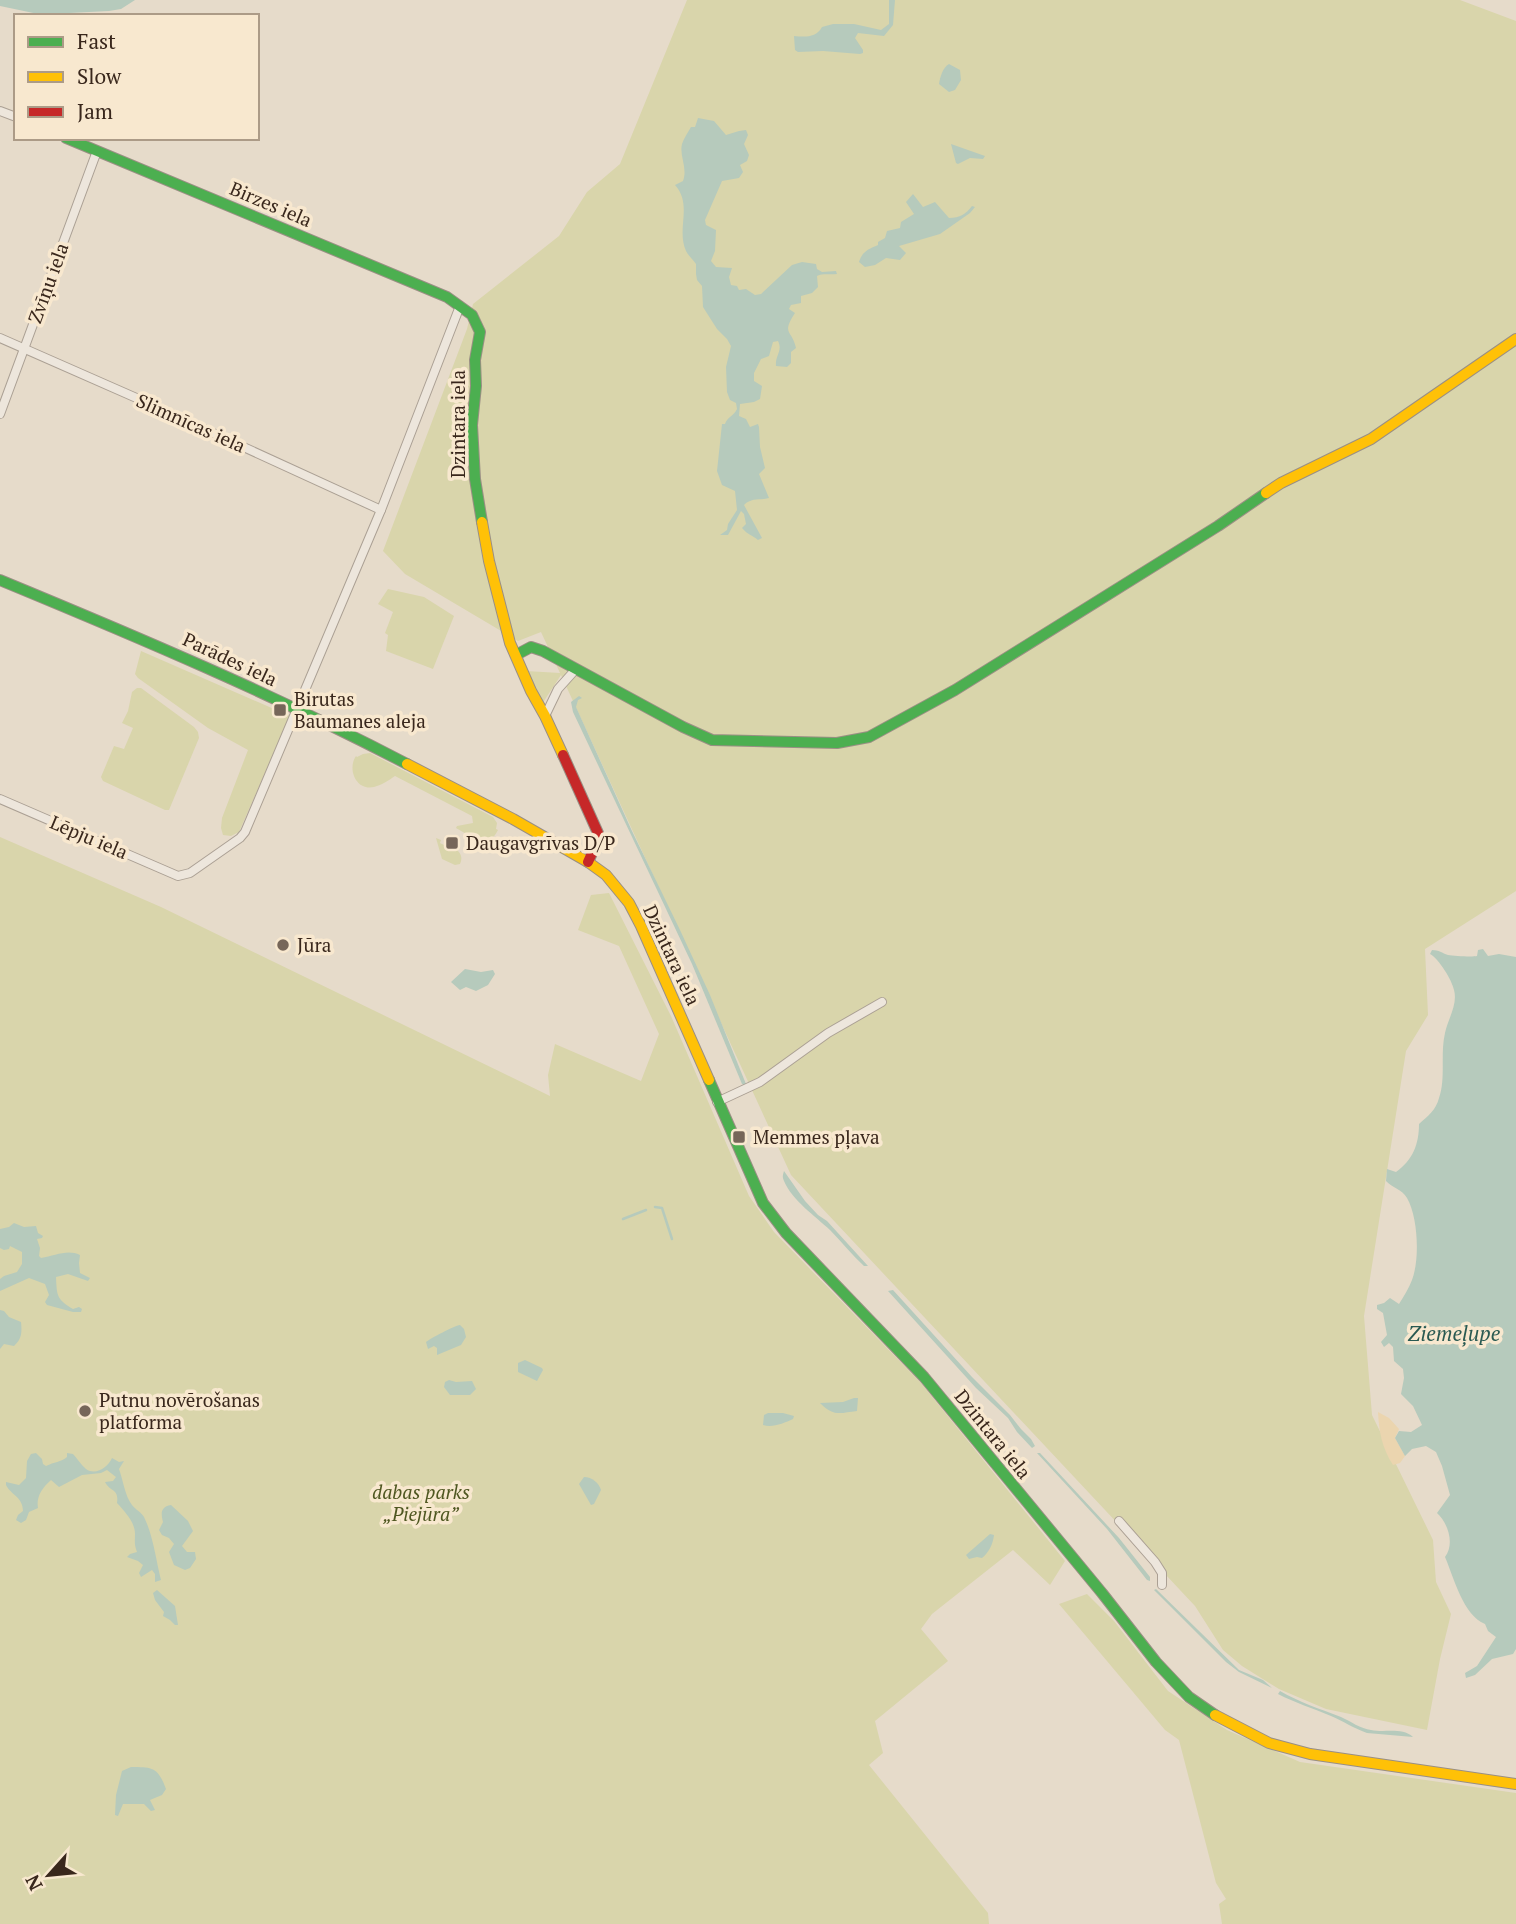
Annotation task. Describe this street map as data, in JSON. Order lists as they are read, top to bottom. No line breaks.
{"streets":{"street":["Birzes iela","Zvīņu iela","Slimnīcas iela","Dzintara iela","Parādes iela","Lēpju iela"]},"crossings":[["Birzes iela","Zvīņu iela"],["Birzes iela","Dzintara iela"],["Zvīņu iela","Slimnīcas iela"],["Dzintara iela","Parādes iela"],["Parādes iela","Lēpju iela"]],"water":["Ziemeļupe"],"parks":["dabas parks „Piejūra”"],"places":{"transit":["Birutas Baumanes aleja","Daugavgrīvas D/P","Memmes pļava"],"other":["Jūra","Putnu novērošanas platforma"]},"legend":["Fast","Slow","Jam"],"north":"bottom left"}
